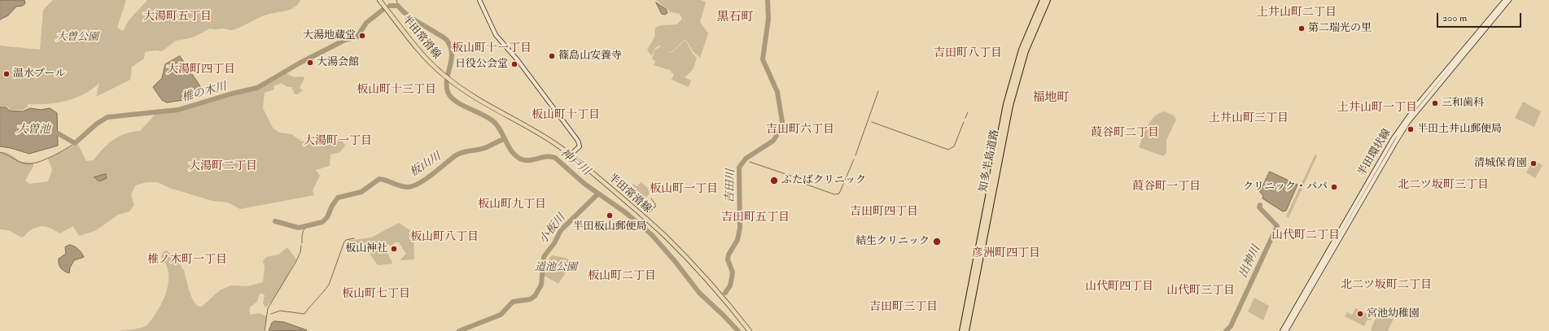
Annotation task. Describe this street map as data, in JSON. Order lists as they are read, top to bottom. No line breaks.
{"streets":{"highway":["知多半島道路"],"main road":["半田常滑線","半田環状線"]},"districts":["土井山町二丁目","大湯町五丁目","黒石町","板山町十一丁目","吉田町八丁目","大湯町四丁目","板山町十三丁目","福地町","土井山町一丁目","板山町十丁目","土井山町三丁目","吉田町六丁目","葭谷町二丁目","大湯町一丁目","大湯町二丁目","北二ツ坂町三丁目","葭谷町一丁目","板山町一丁目","板山町九丁目","吉田町四丁目","吉田町五丁目","山代町二丁目","板山町八丁目","彦洲町四丁目","椎ノ木町一丁目","板山町二丁目","北二ツ坂町二丁目","山代町四丁目","山代町三丁目","板山町七丁目","吉田町三丁目"],"water":["椎の木川","大曽池","神戸川","板山川","吉田川","小板川","出神川"],"parks":["大曽公園","道池公園"],"places":["第二瑞光の里","大湯地蔵堂","篠島山安養寺","大湯会館","日役公会堂","温水プール","三和歯科","半田土井山郵便局","清城保育園","ふたばクリニック","クリニック・パパ","半田板山郵便局","結生クリニック","板山神社","宮池幼稚園"],"scale_bar":"200 m"}
